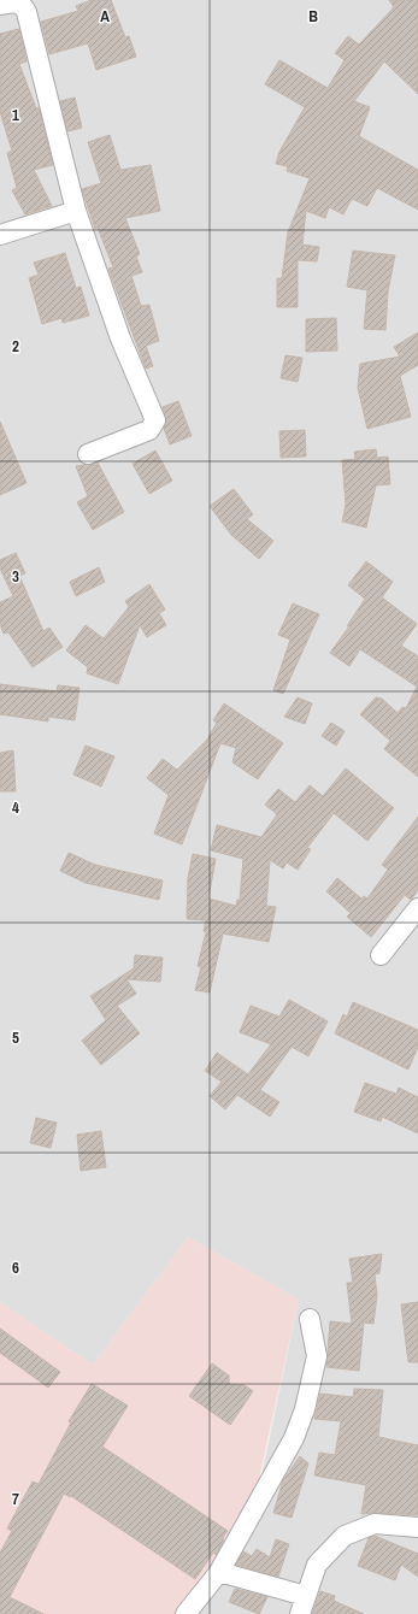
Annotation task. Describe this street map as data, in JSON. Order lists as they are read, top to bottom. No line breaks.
{"grid":{"columns":["A","B"],"rows":["1","2","3","4","5","6","7"]}}
